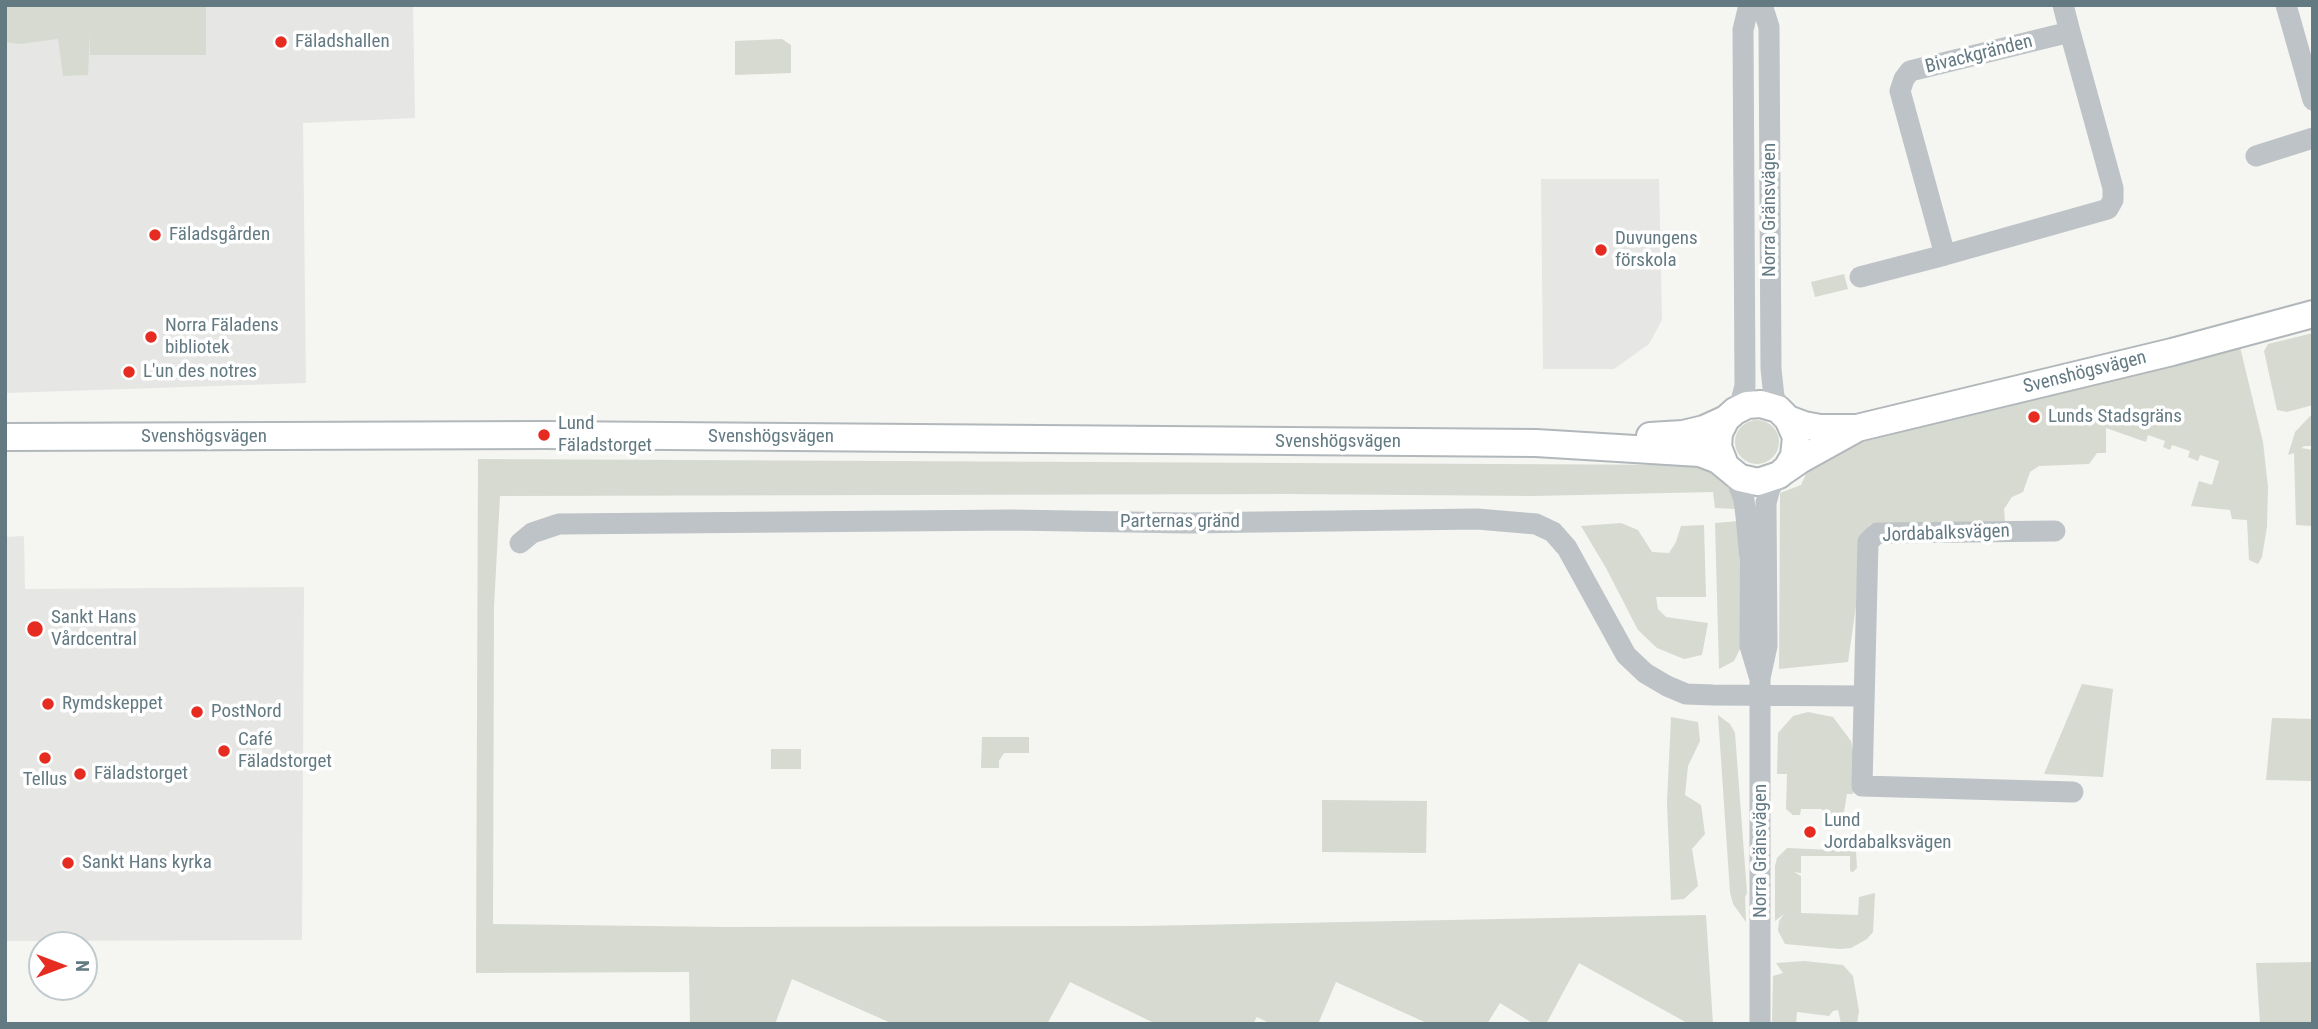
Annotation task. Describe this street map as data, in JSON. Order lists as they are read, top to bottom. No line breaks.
{"streets":{"main road":["Svenshögsvägen"],"street":["Bivackgränden","Norra Gränsvägen","Parternas gränd","Jordabalksvägen"]},"crossings":[["Norra Gränsvägen","Svenshögsvägen"],["Norra Gränsvägen","Parternas gränd"]],"places":["Fäladshallen","Fäladsgården","Duvungens förskola","Norra Fäladens bibliotek","L'un des notres","Lunds Stadsgräns","Lund Fäladstorget","Sankt Hans Vårdcentral","Rymdskeppet","PostNord","Café Fäladstorget","Tellus","Fäladstorget","Lund Jordabalksvägen","Sankt Hans kyrka"],"north":"right"}
